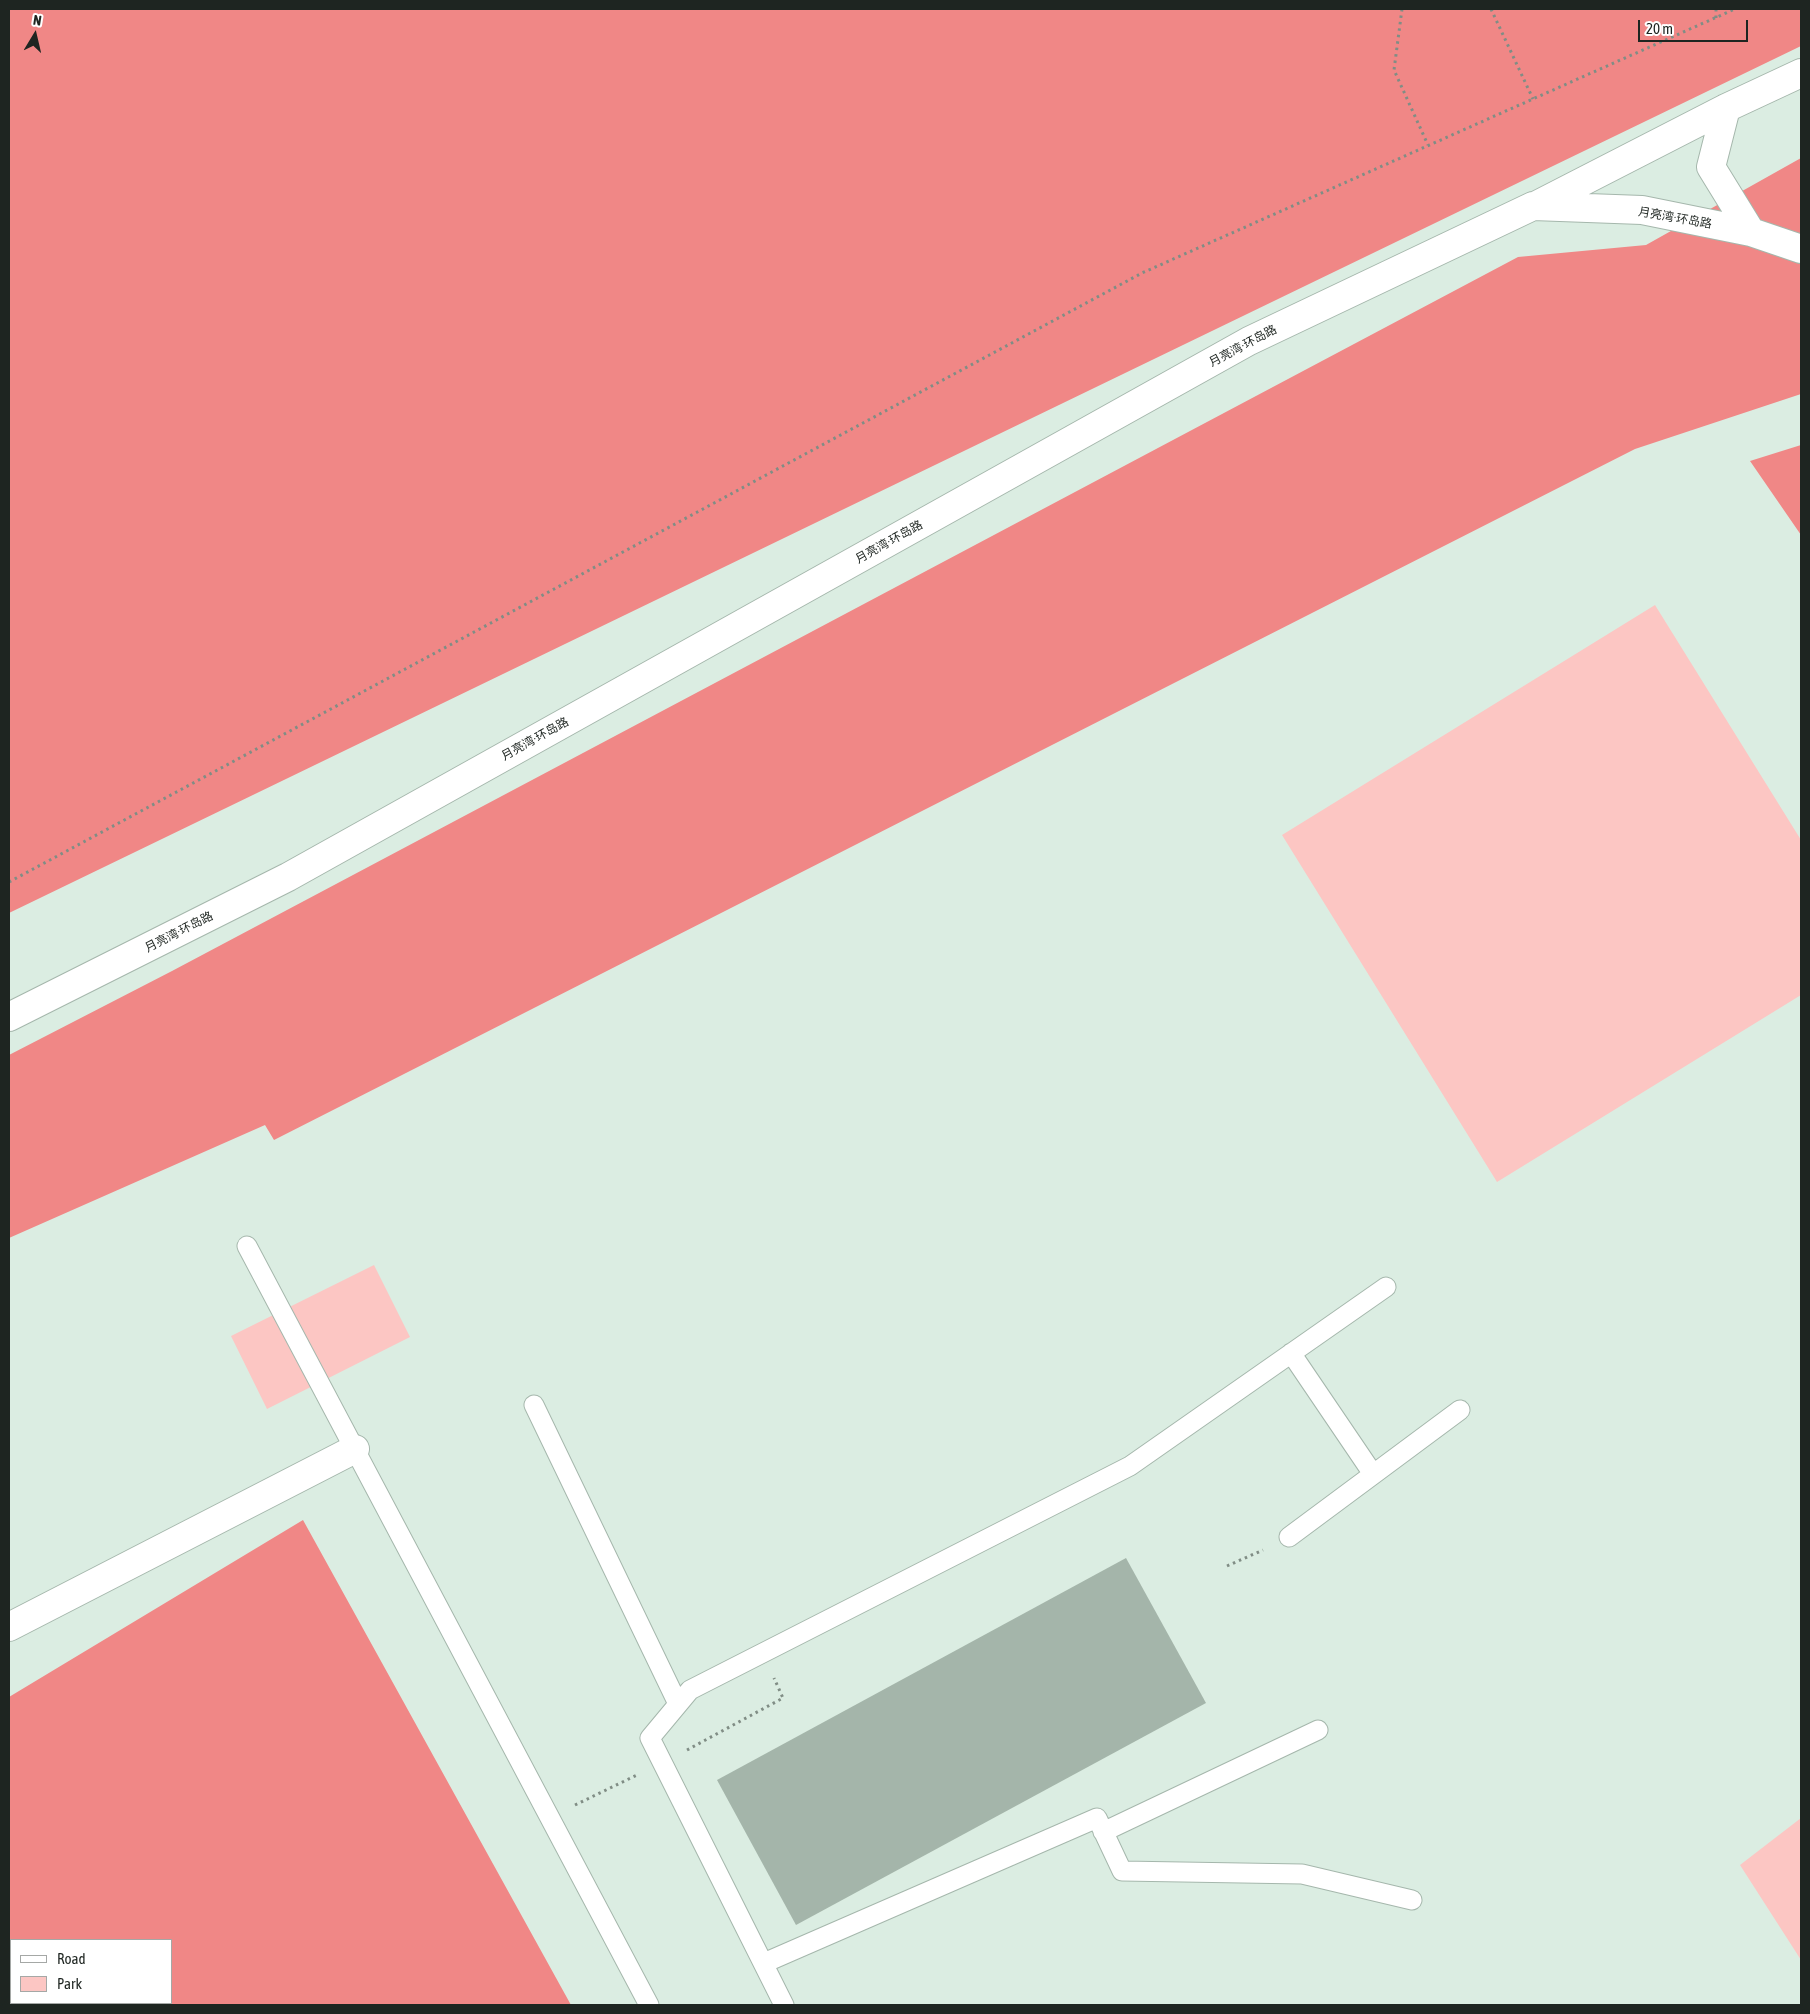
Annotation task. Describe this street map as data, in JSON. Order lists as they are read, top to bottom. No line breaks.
{"streets":{"street":["月亮湾·环岛路"]},"legend":["Road","Park"],"scale_bar":"20 m","north":"top"}
